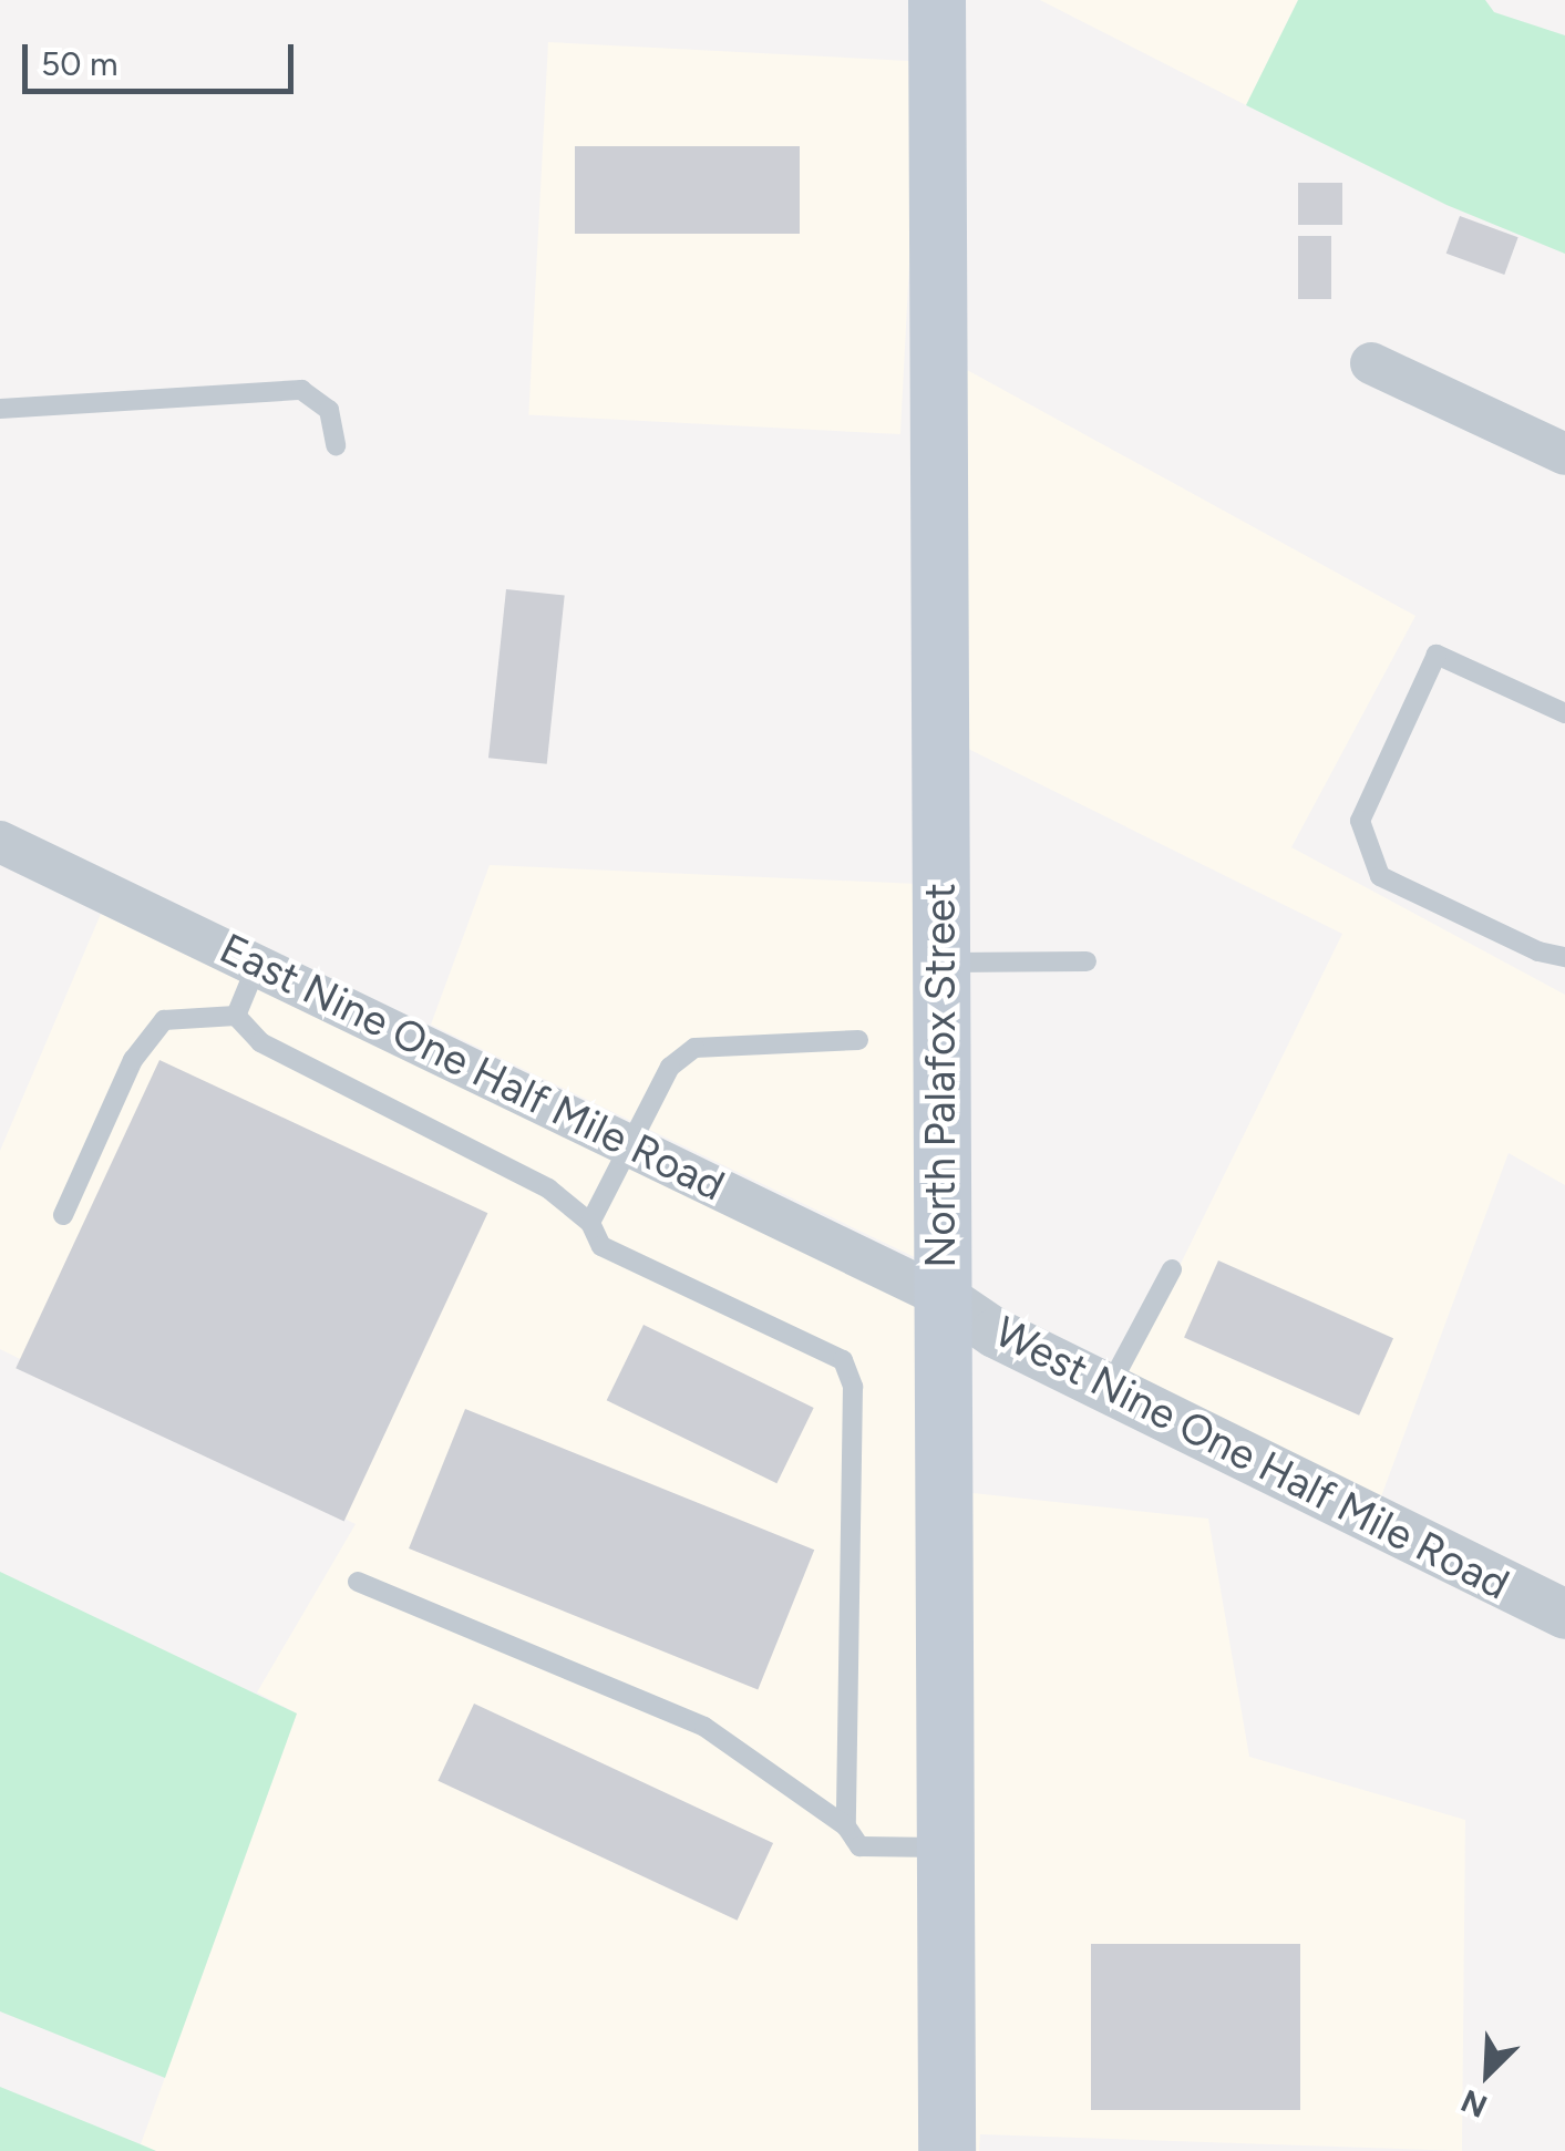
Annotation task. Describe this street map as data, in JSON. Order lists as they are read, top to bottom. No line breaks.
{"streets":{"main road":["North Palafox Street"],"street":["East Nine One Half Mile Road","West Nine One Half Mile Road"]},"crossings":[["East Nine One Half Mile Road","North Palafox Street"],["East Nine One Half Mile Road","West Nine One Half Mile Road"],["North Palafox Street","West Nine One Half Mile Road"]],"scale_bar":"50 m","north":"bottom left"}
